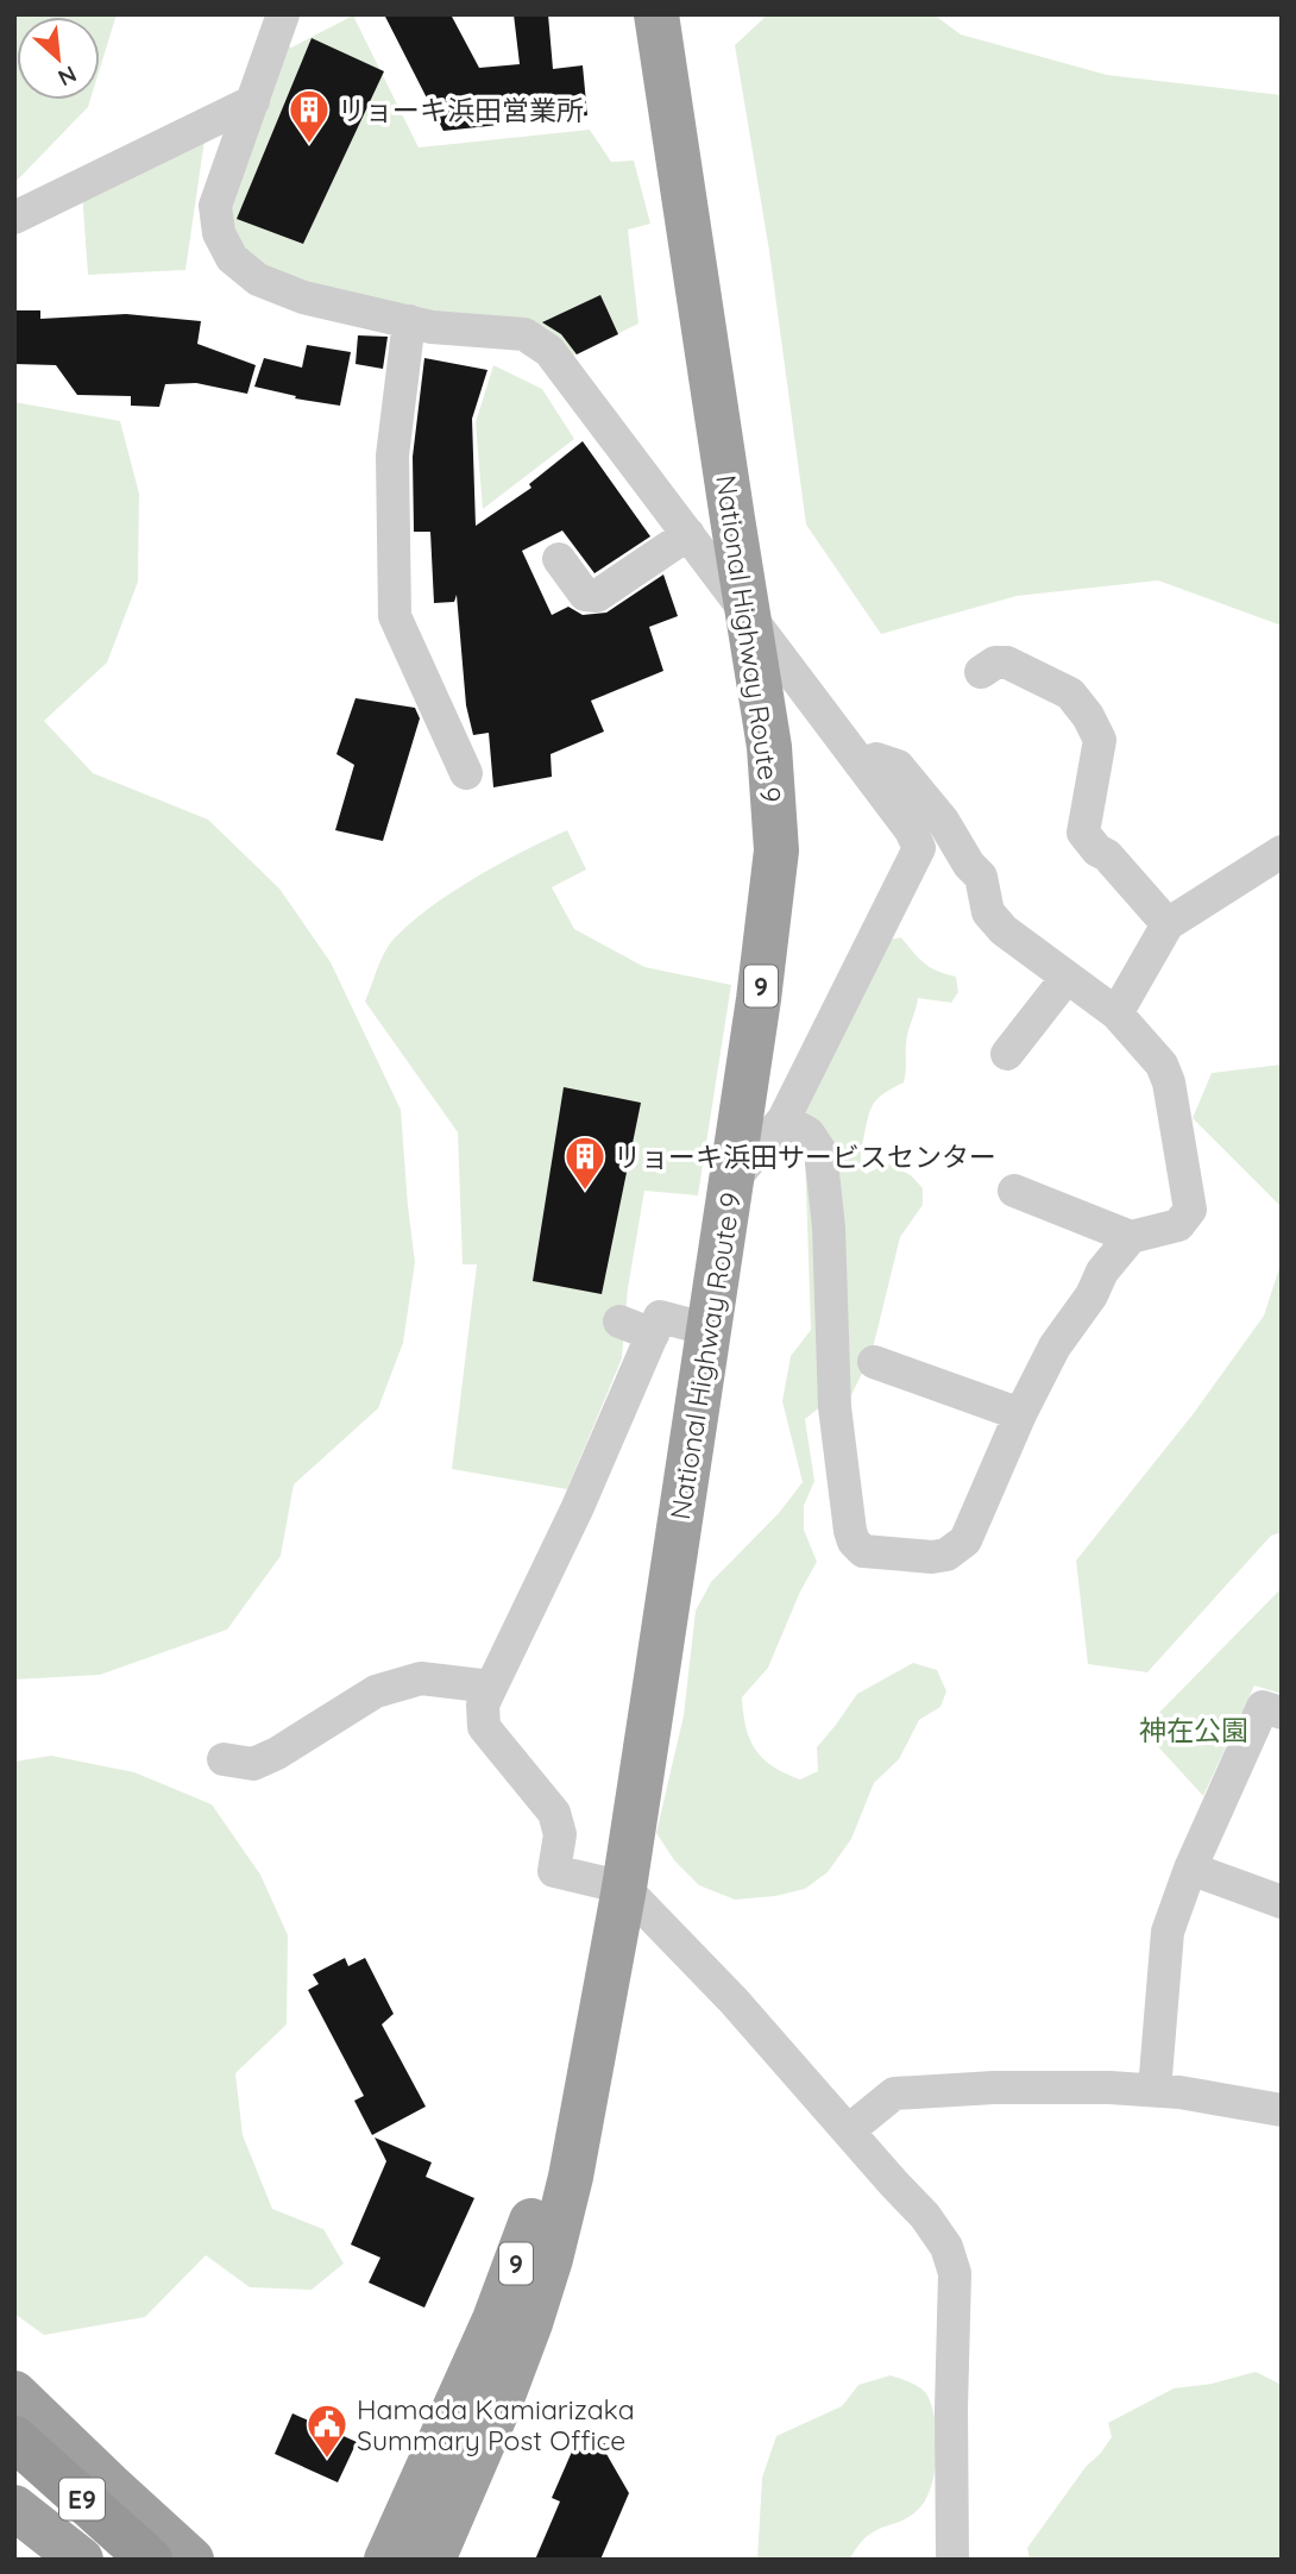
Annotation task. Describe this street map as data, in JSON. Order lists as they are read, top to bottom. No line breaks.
{"streets":{"highway":["National Highway Route 9","9","E9"]},"parks":["神在公園"],"places":{"building":["リョーキ浜田営業所","リョーキ浜田サービスセンター"],"public building":["Hamada Kamiarizaka Summary Post Office"]},"north":"bottom right"}
